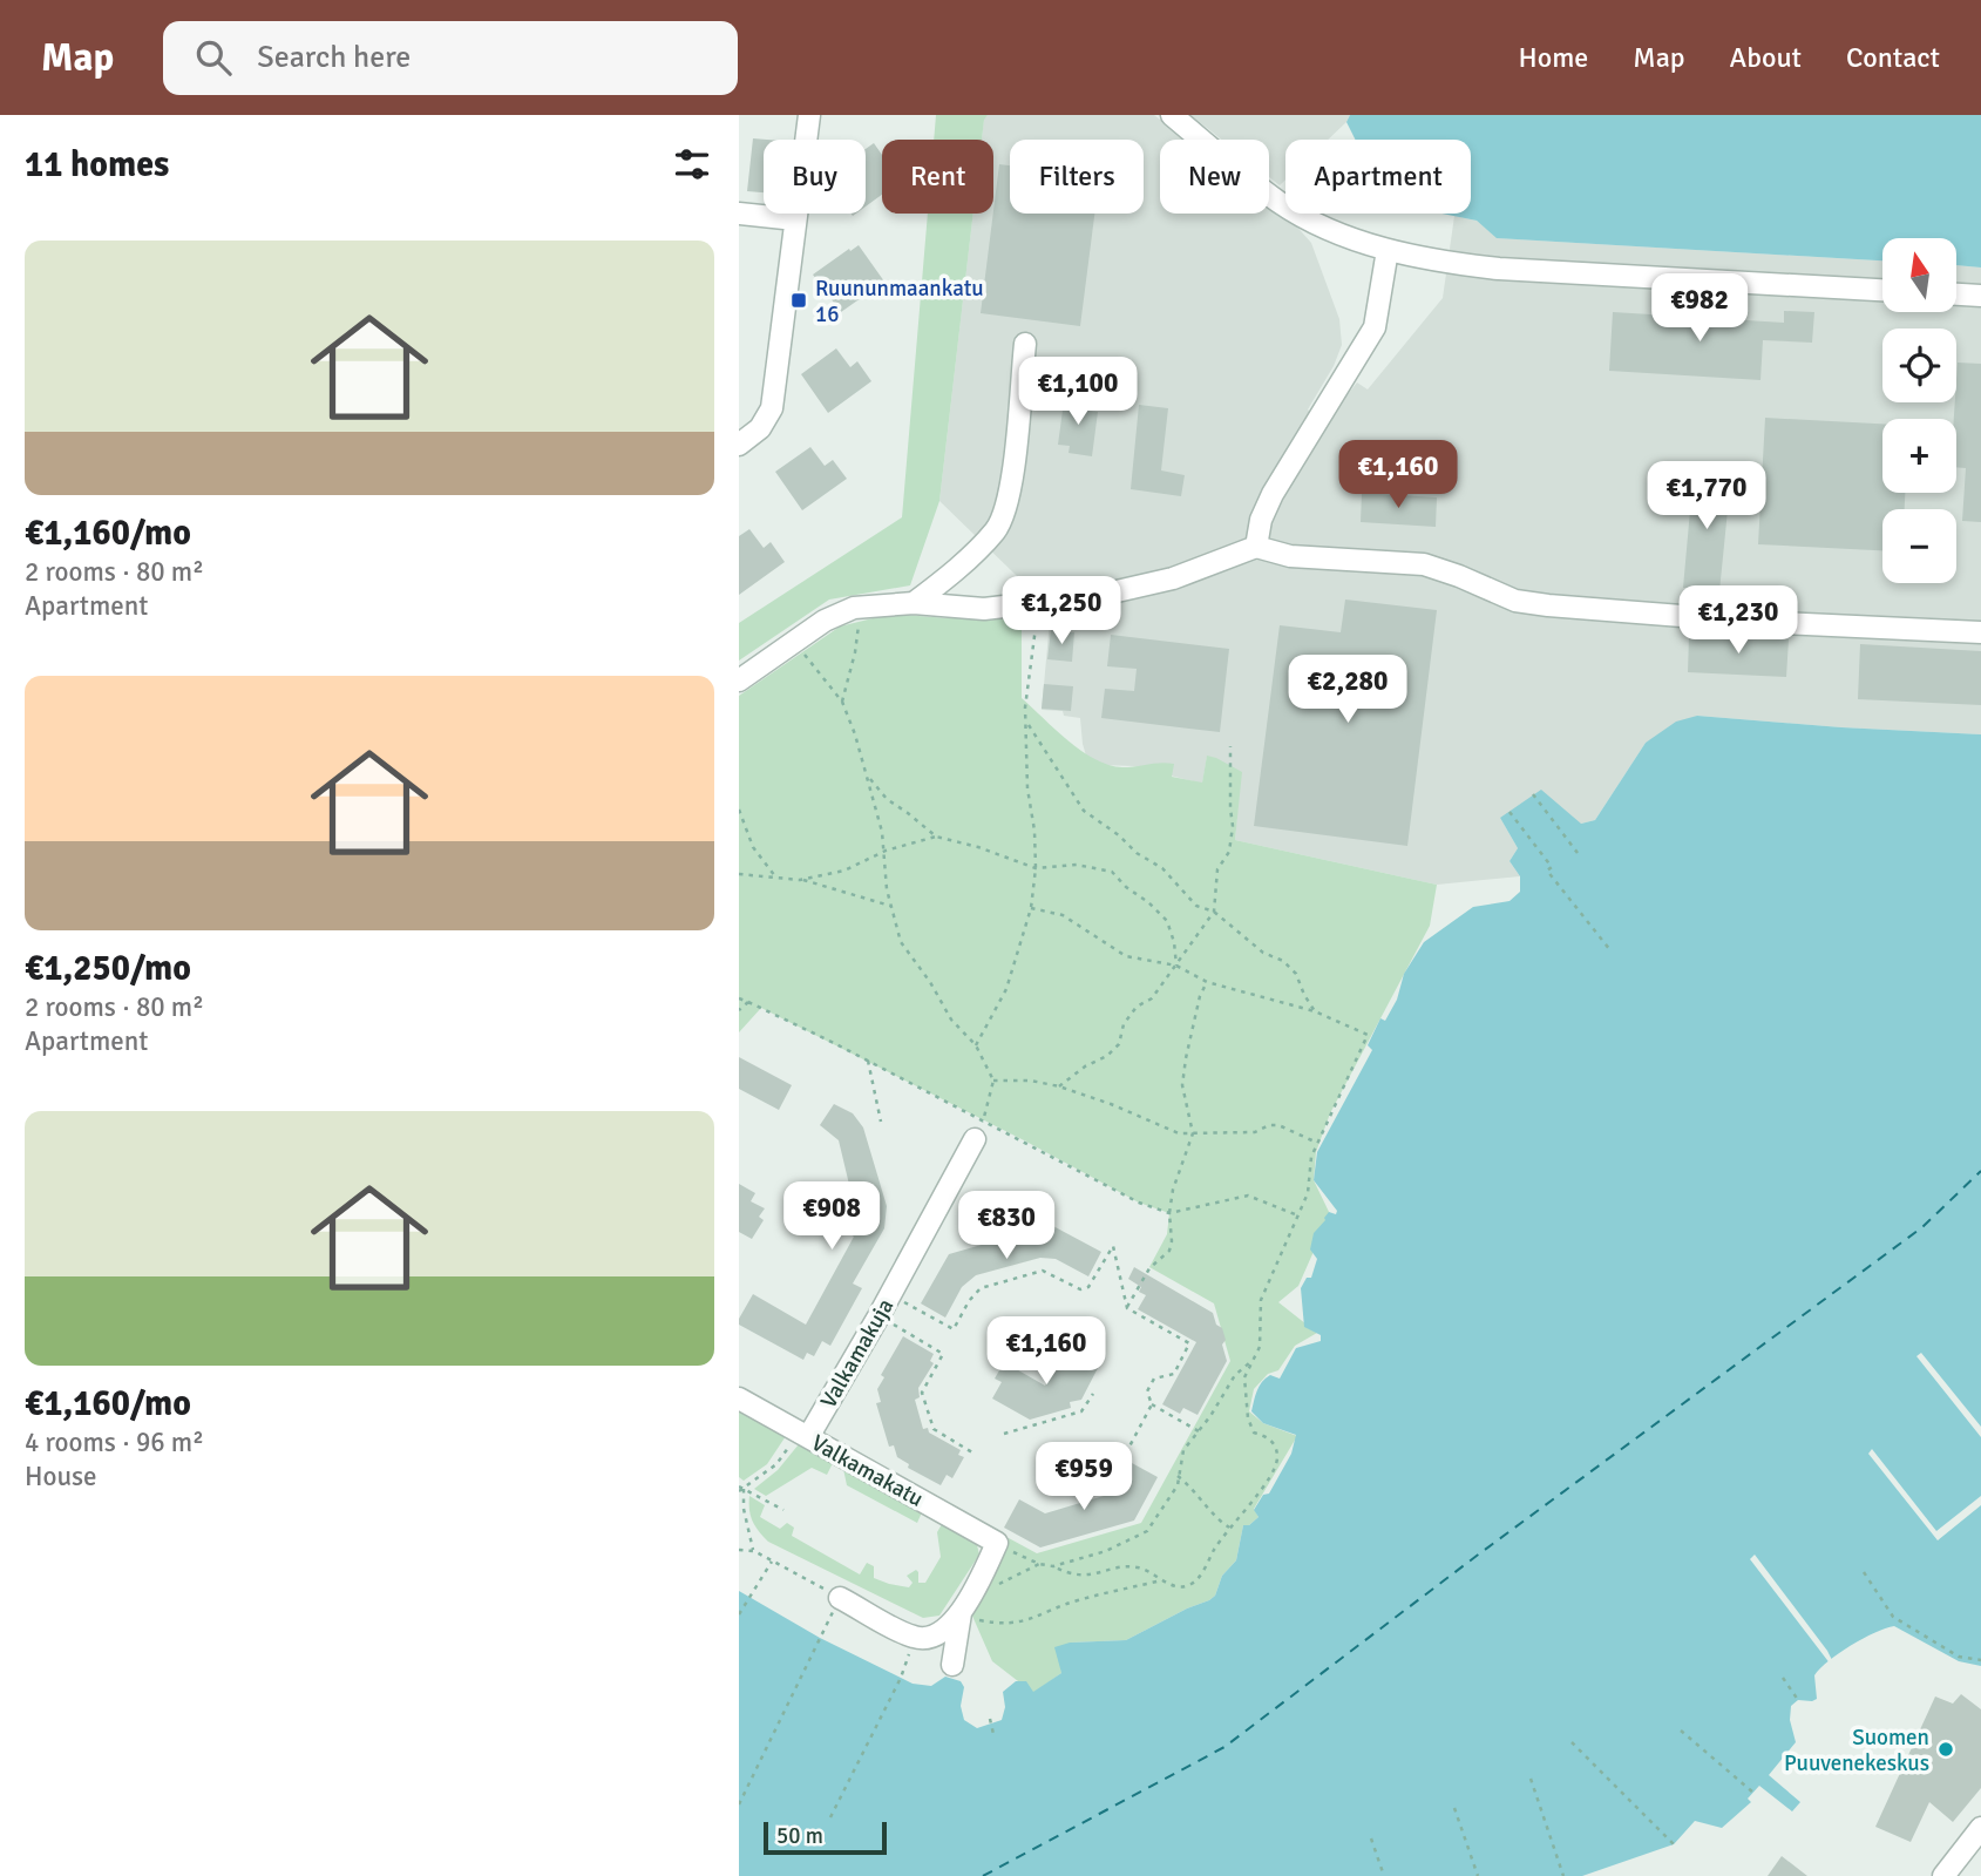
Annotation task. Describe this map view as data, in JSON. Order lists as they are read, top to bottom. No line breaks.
{"streets":{"street":["Valkamakuja","Valkamakatu"]},"crossings":[["Valkamakuja","Valkamakatu"]],"places":{"transit":["Ruununmaankatu 16"],"other":["Suomen Puuvenekeskus"]},"scale_bar":"50 m","north":"top","page":{"header":"Map","search":"Search here","nav":["Home","Map","About","Contact"],"heading":"11 homes","chip":["Buy","Rent","Filters","New","Apartment"],"list":[{"name":"€1,160/mo","note":"2 rooms · 80 m² · Apartment"},{"name":"€1,250/mo","note":"2 rooms · 80 m² · Apartment"},{"name":"€1,160/mo","note":"4 rooms · 96 m² · House"}],"map_buttons":["+","−"],"price":["€982","€1,100","€1,160","€1,770","€1,250","€1,230","€2,280","€908","€830","€1,160","€959"],"scale":"50 m"}}
